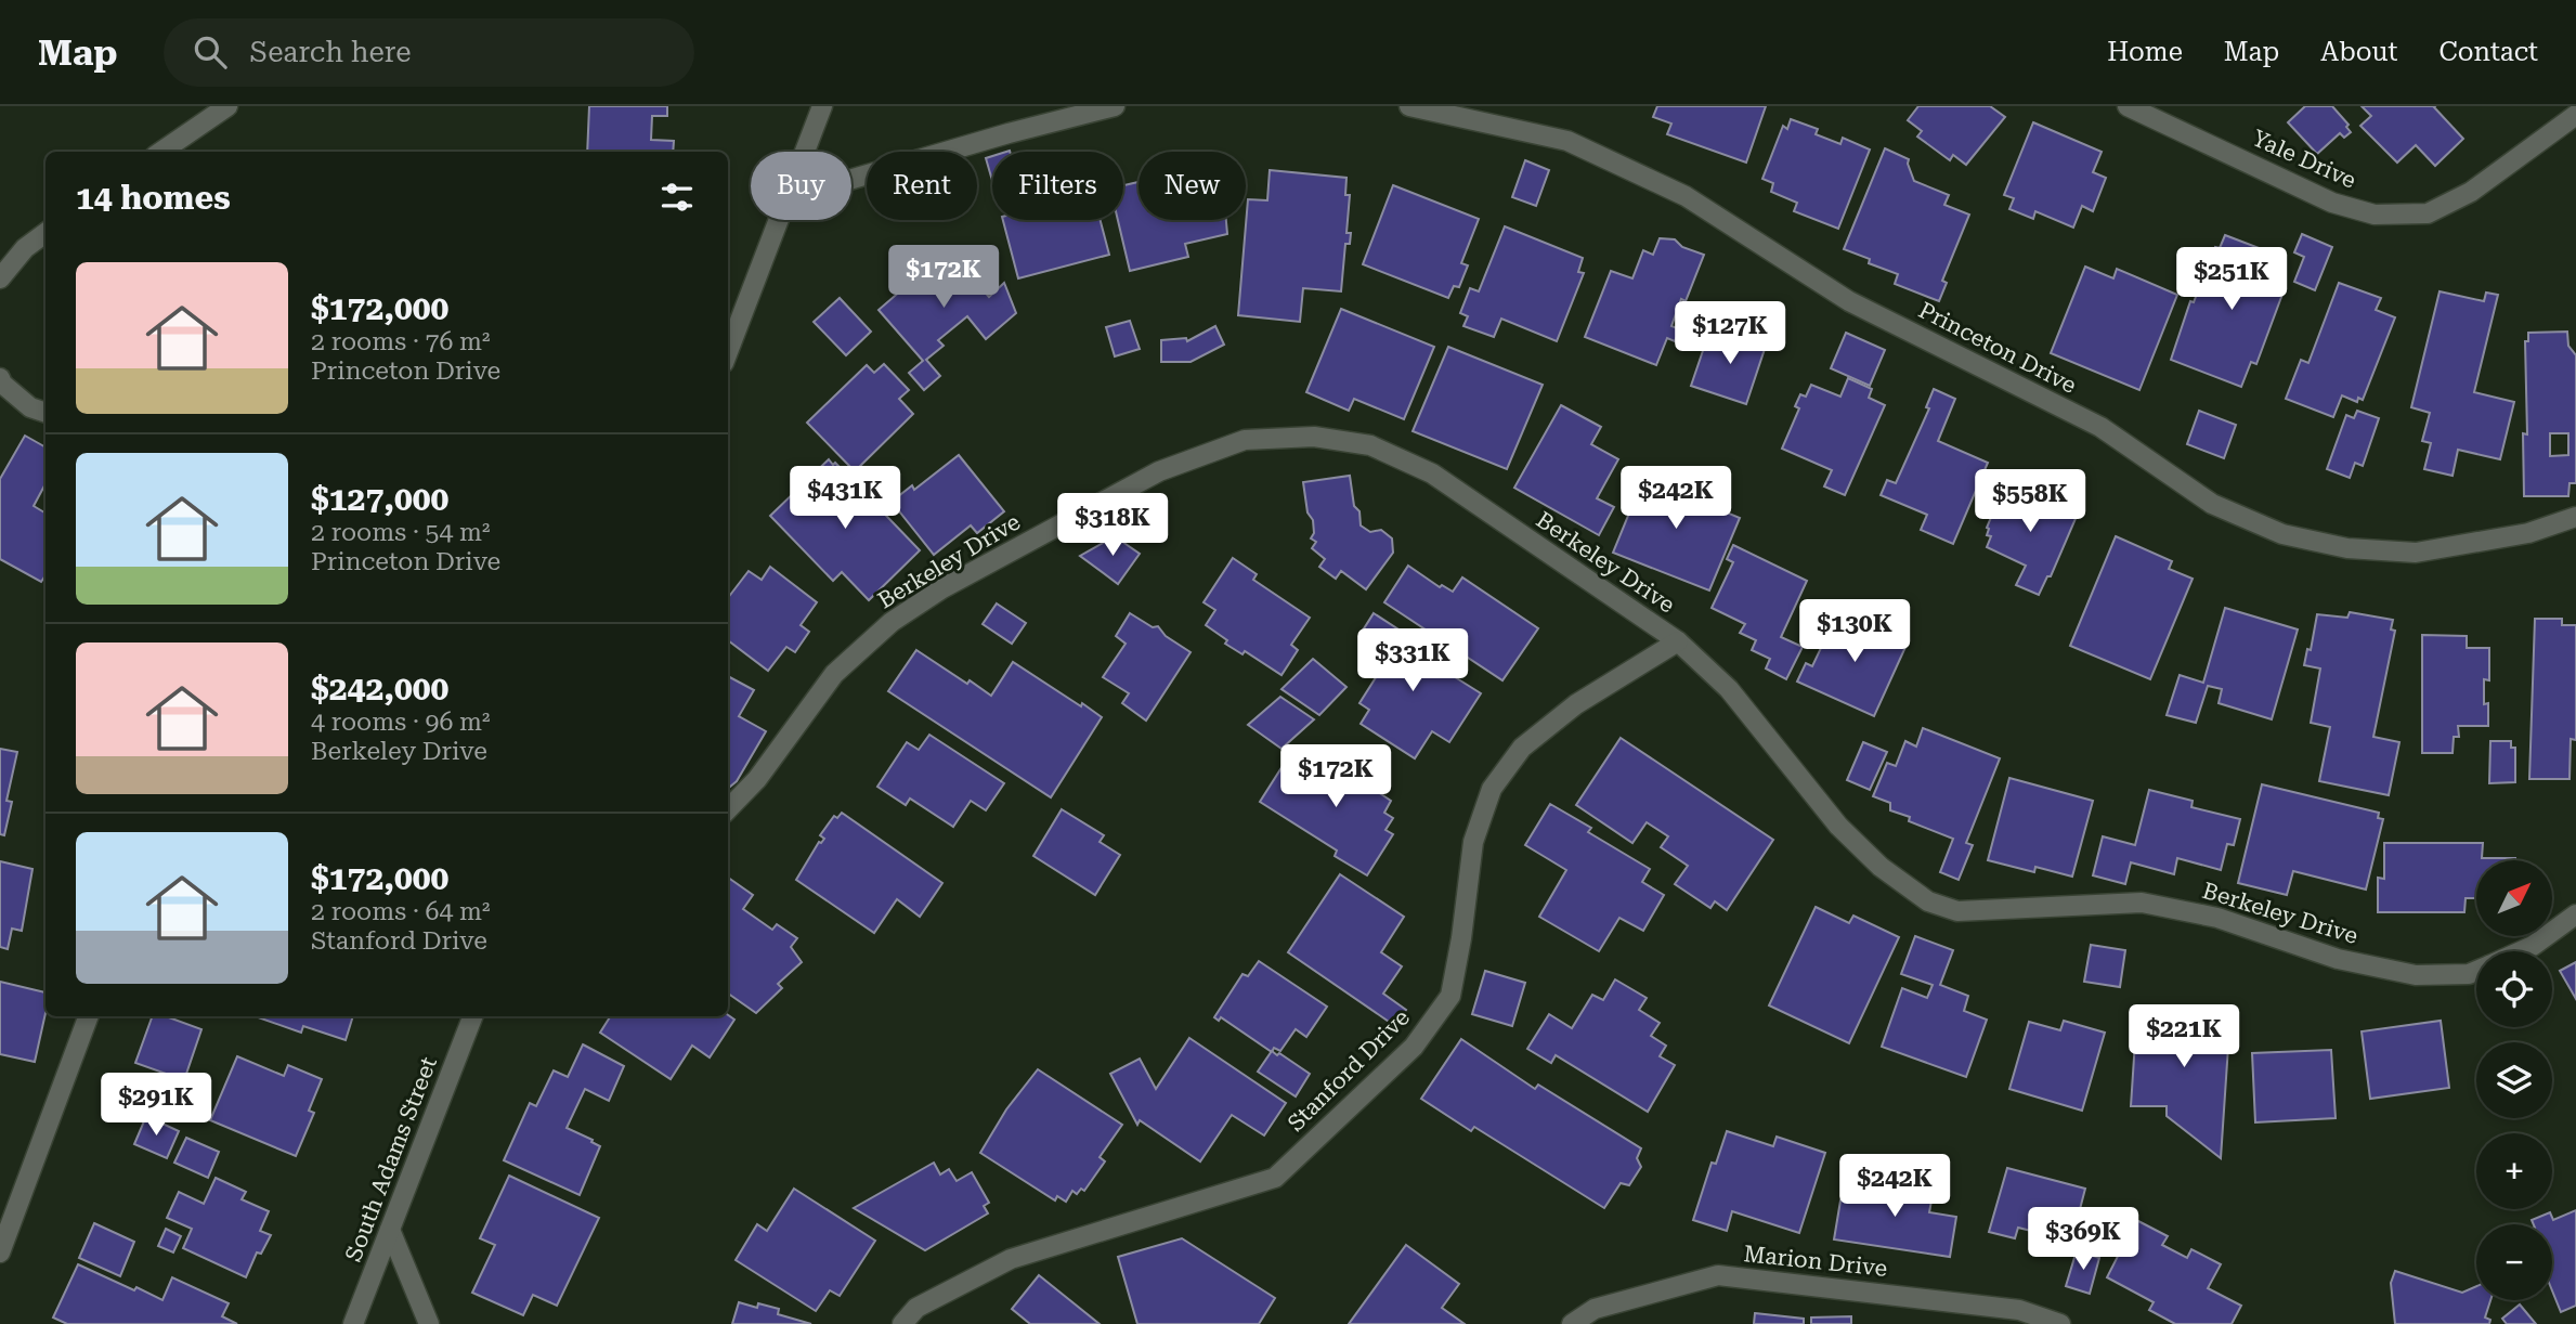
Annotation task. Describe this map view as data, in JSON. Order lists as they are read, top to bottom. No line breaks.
{"streets":{"street":["Yale Drive","Princeton Drive","Berkeley Drive","Stanford Drive","South Adams Street","Marion Drive"]},"crossings":[["Berkeley Drive","Stanford Drive"]],"north":"top right","page":{"header":"Map","search":"Search here","nav":["Home","Map","About","Contact"],"chip":["Buy","Rent","Filters","New"],"heading":"14 homes","list":[{"name":"$172,000","note":"2 rooms · 76 m² · Princeton Drive"},{"name":"$127,000","note":"2 rooms · 54 m² · Princeton Drive"},{"name":"$242,000","note":"4 rooms · 96 m² · Berkeley Drive"},{"name":"$172,000","note":"2 rooms · 64 m² · Stanford Drive"}],"price":["$172K","$251K","$127K","$431K","$242K","$558K","$318K","$130K","$331K","$172K","$221K","$291K","$242K","$369K"],"map_buttons":["+","−"]}}
